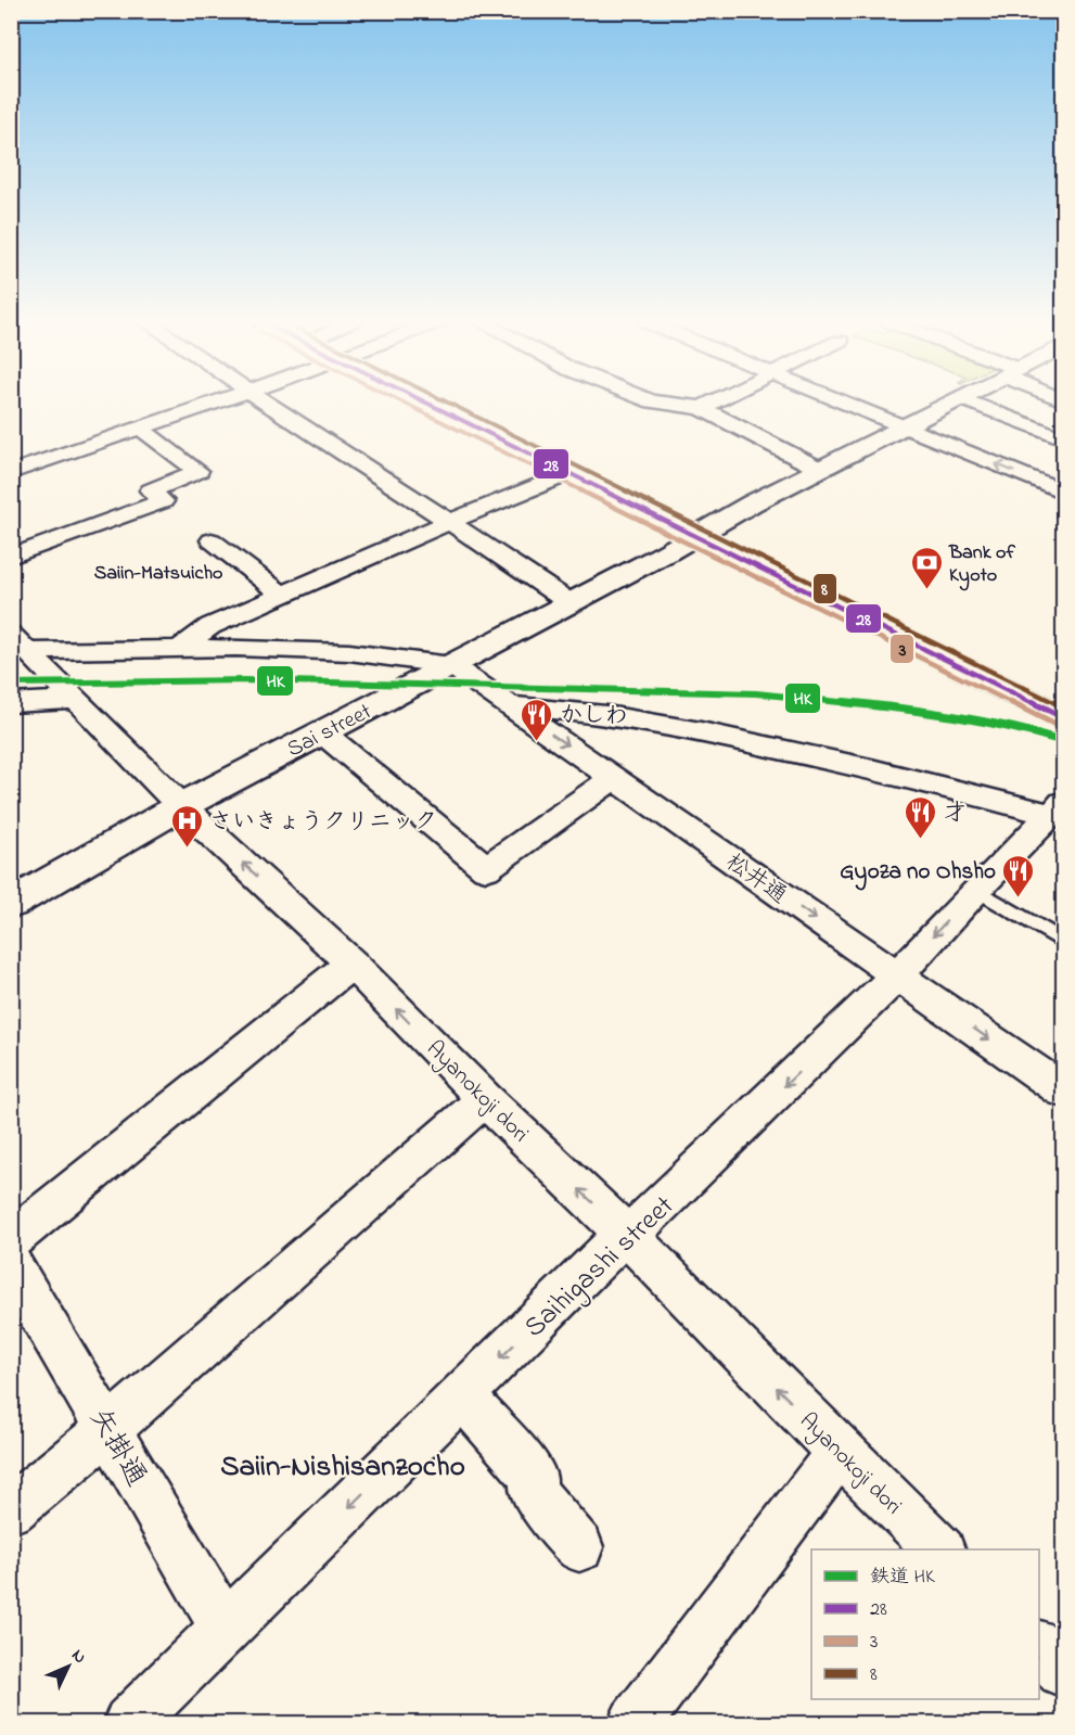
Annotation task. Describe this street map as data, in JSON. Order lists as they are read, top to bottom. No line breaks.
{"streets":{"street":["Sai street","松井通","Ayanokoji dori","Saihigashi street","矢掛通"]},"crossings":[["Sai street","松井通"],["Sai street","Ayanokoji dori"],["松井通","Saihigashi street"],["Ayanokoji dori","Saihigashi street"],["Saihigashi street","矢掛通"]],"one_way":["Ayanokoji dori"],"districts":["Saiin-Matsuicho","Saiin-Nishisanzocho"],"places":{"bank":["Bank of Kyoto"],"restaurant":["かしわ","才","Gyoza no Ohsho"],"hospital":["さいきょうクリニック"]},"lines":["transit line 28","transit line 3","transit line 8","rail line HK"],"legend":["鉄道 HK","28","3","8"],"north":"top right"}
